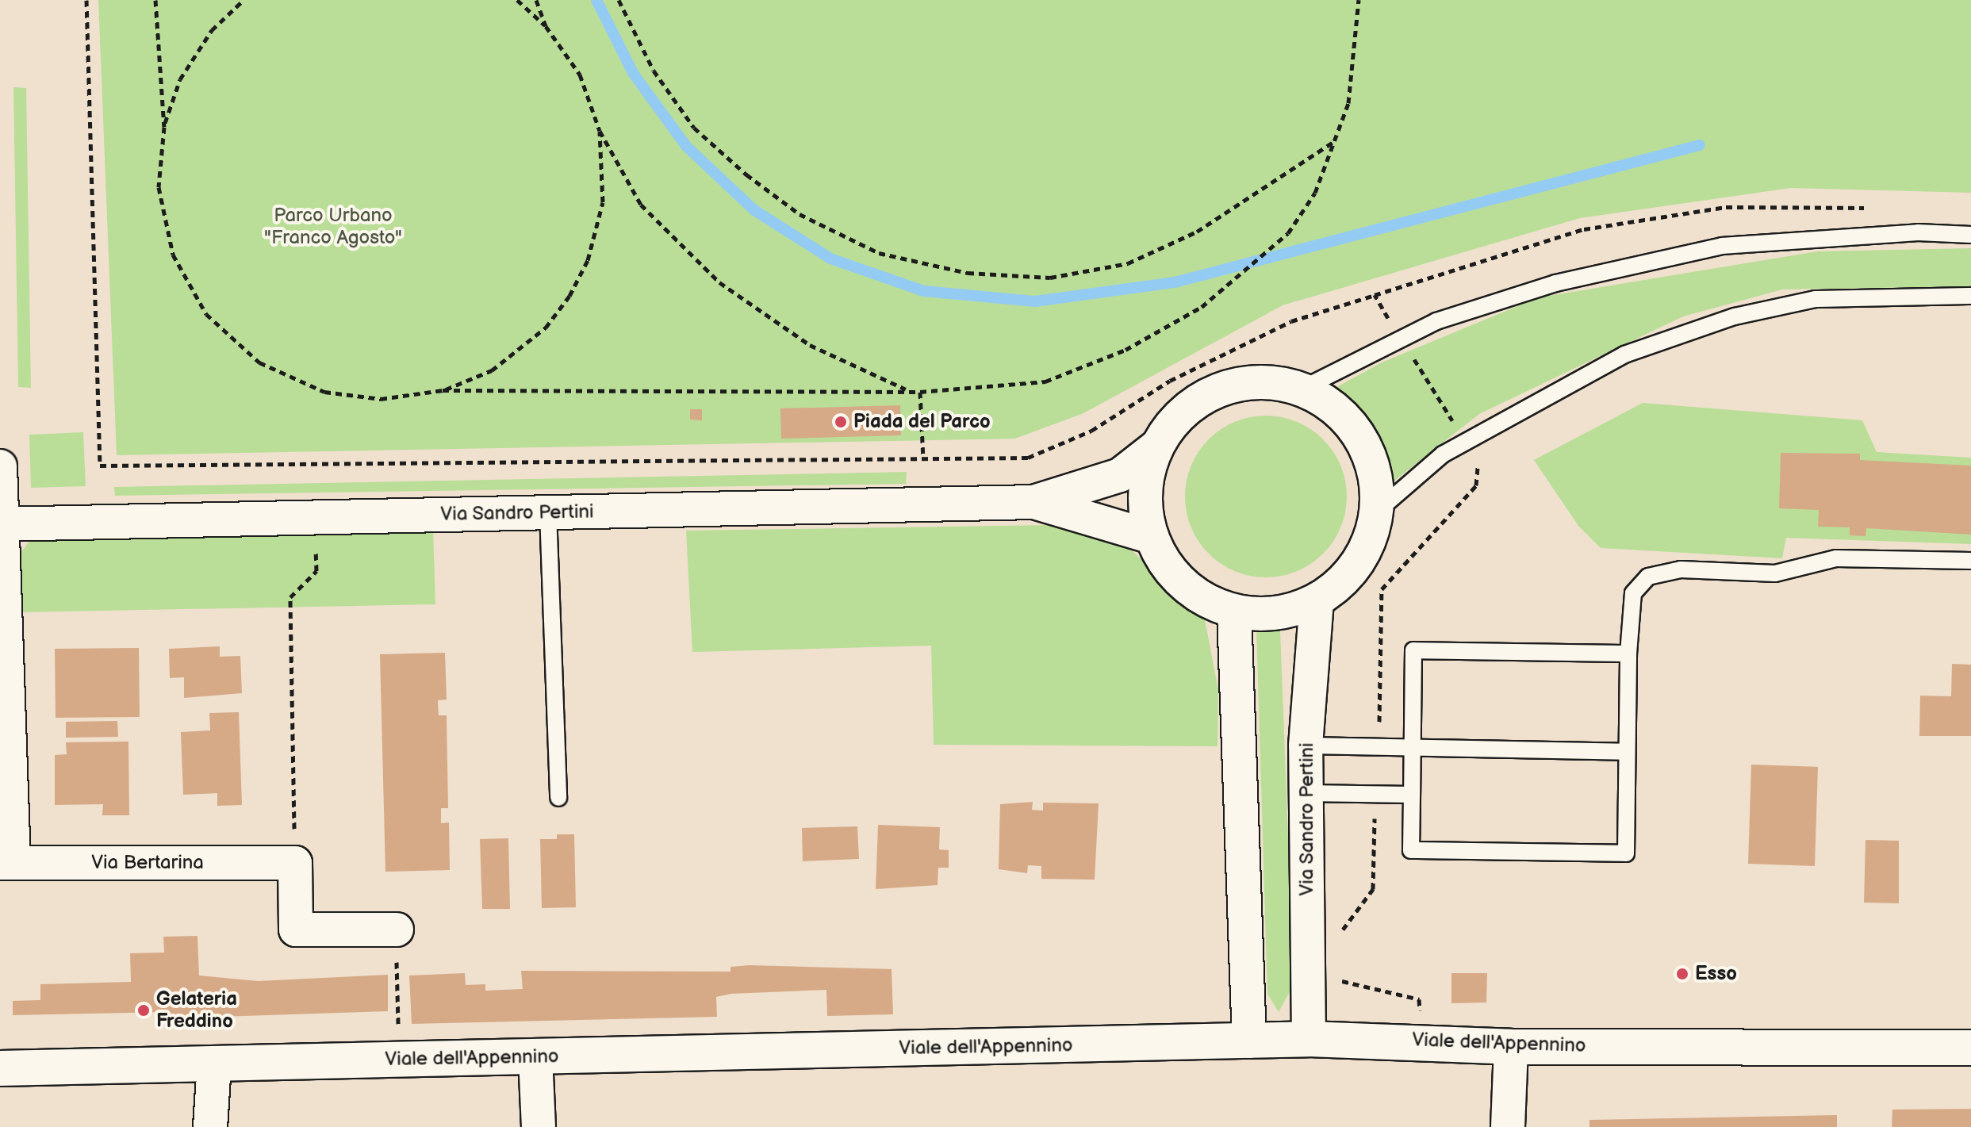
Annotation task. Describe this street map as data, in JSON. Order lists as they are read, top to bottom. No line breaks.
{"streets":{"main road":["Viale dell'Appennino"],"street":["Via Sandro Pertini","Via Bertarina"]},"crossings":[["Via Sandro Pertini","Viale dell'Appennino"]],"parks":["Parco Urbano \"Franco Agosto\""],"places":["Piada del Parco","Esso","Gelateria Freddino"]}
